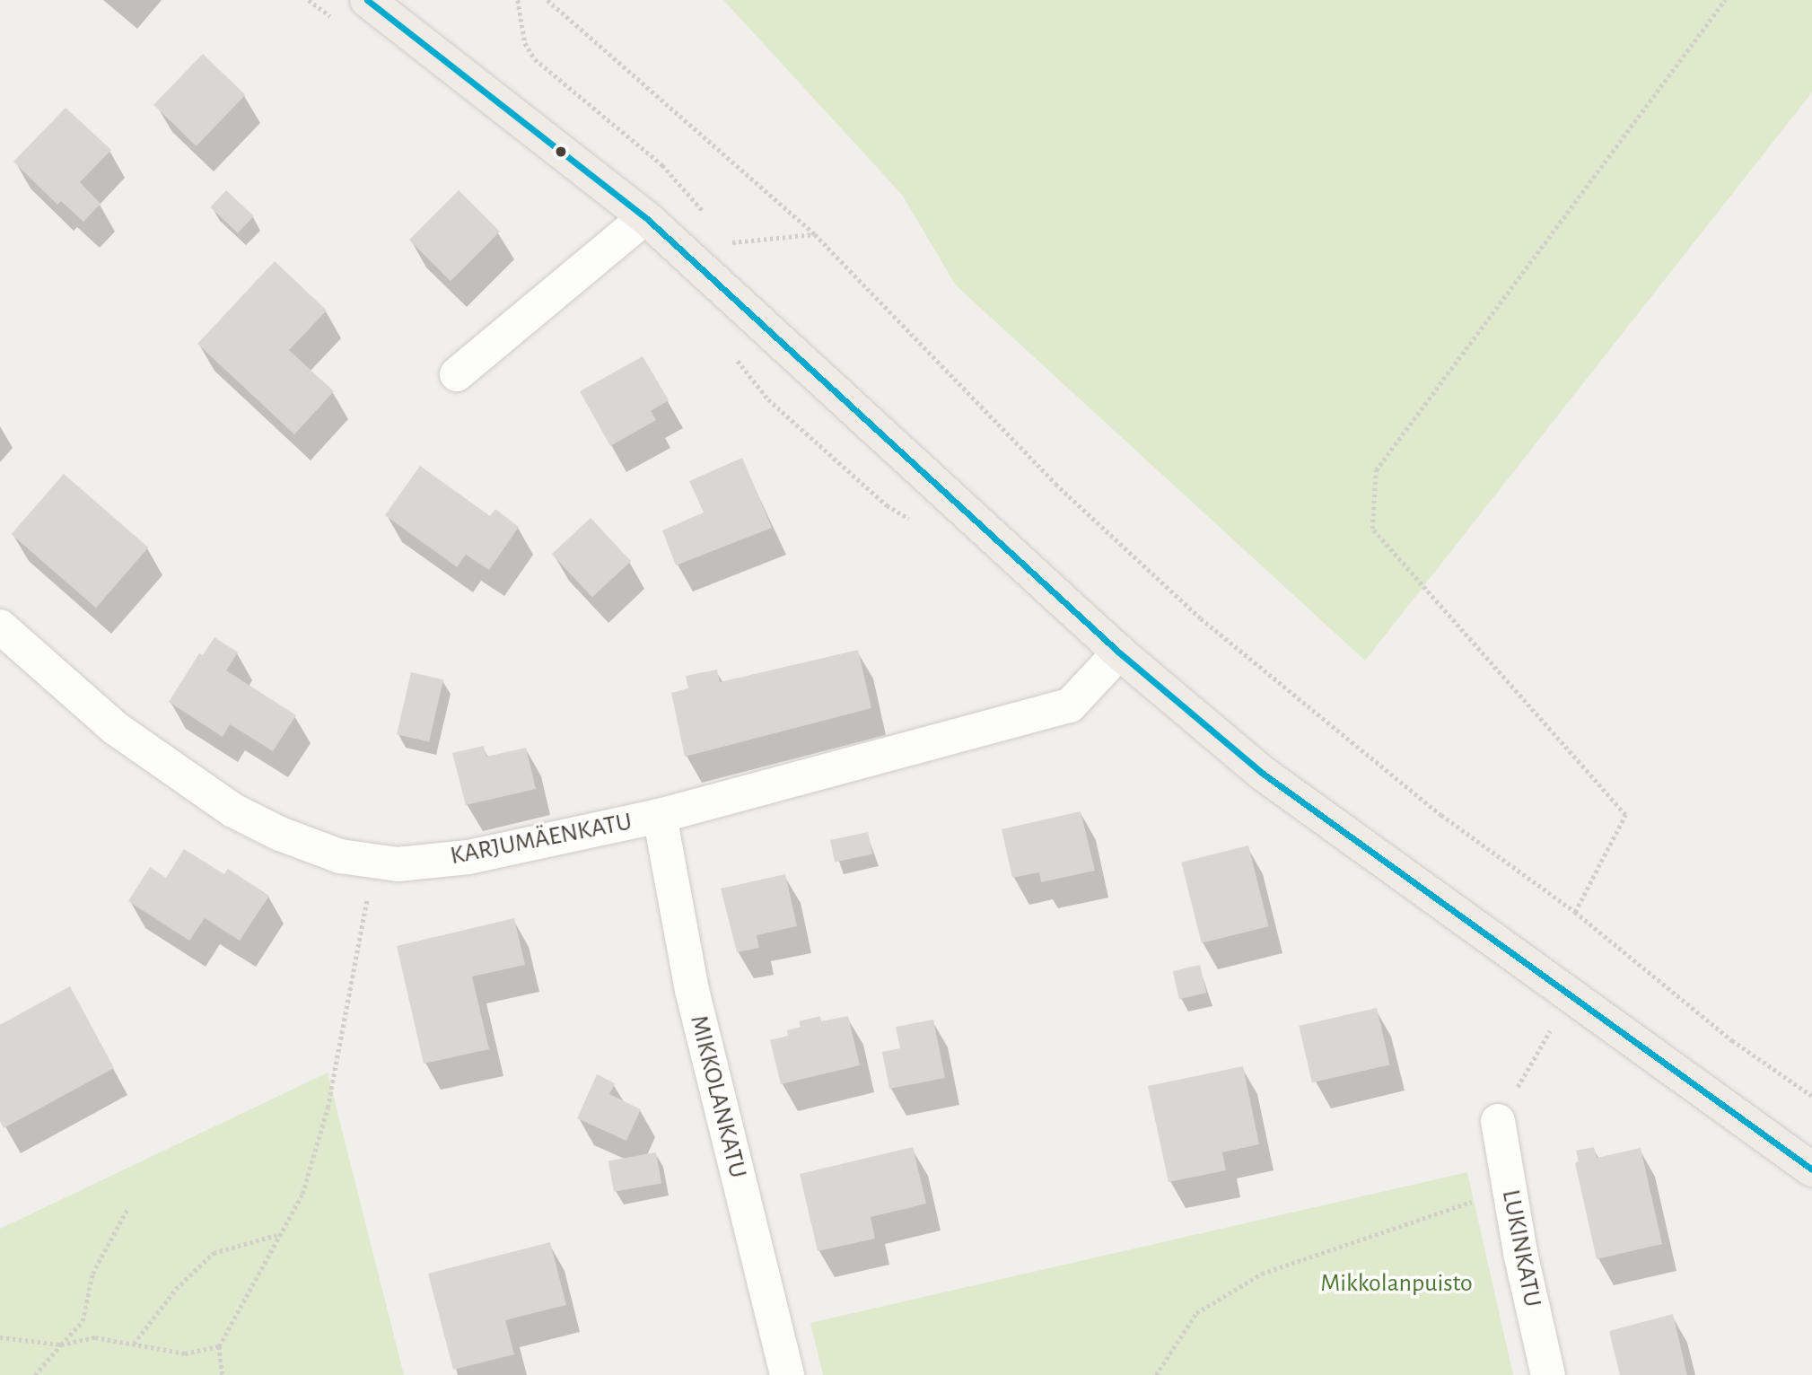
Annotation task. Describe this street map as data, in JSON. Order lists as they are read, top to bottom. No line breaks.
{"streets":{"street":["KARJUMÄENKATU","MIKKOLANKATU","LUKINKATU"]},"crossings":[["KARJUMÄENKATU","MIKKOLANKATU"]],"parks":["Mikkolanpuisto"]}
